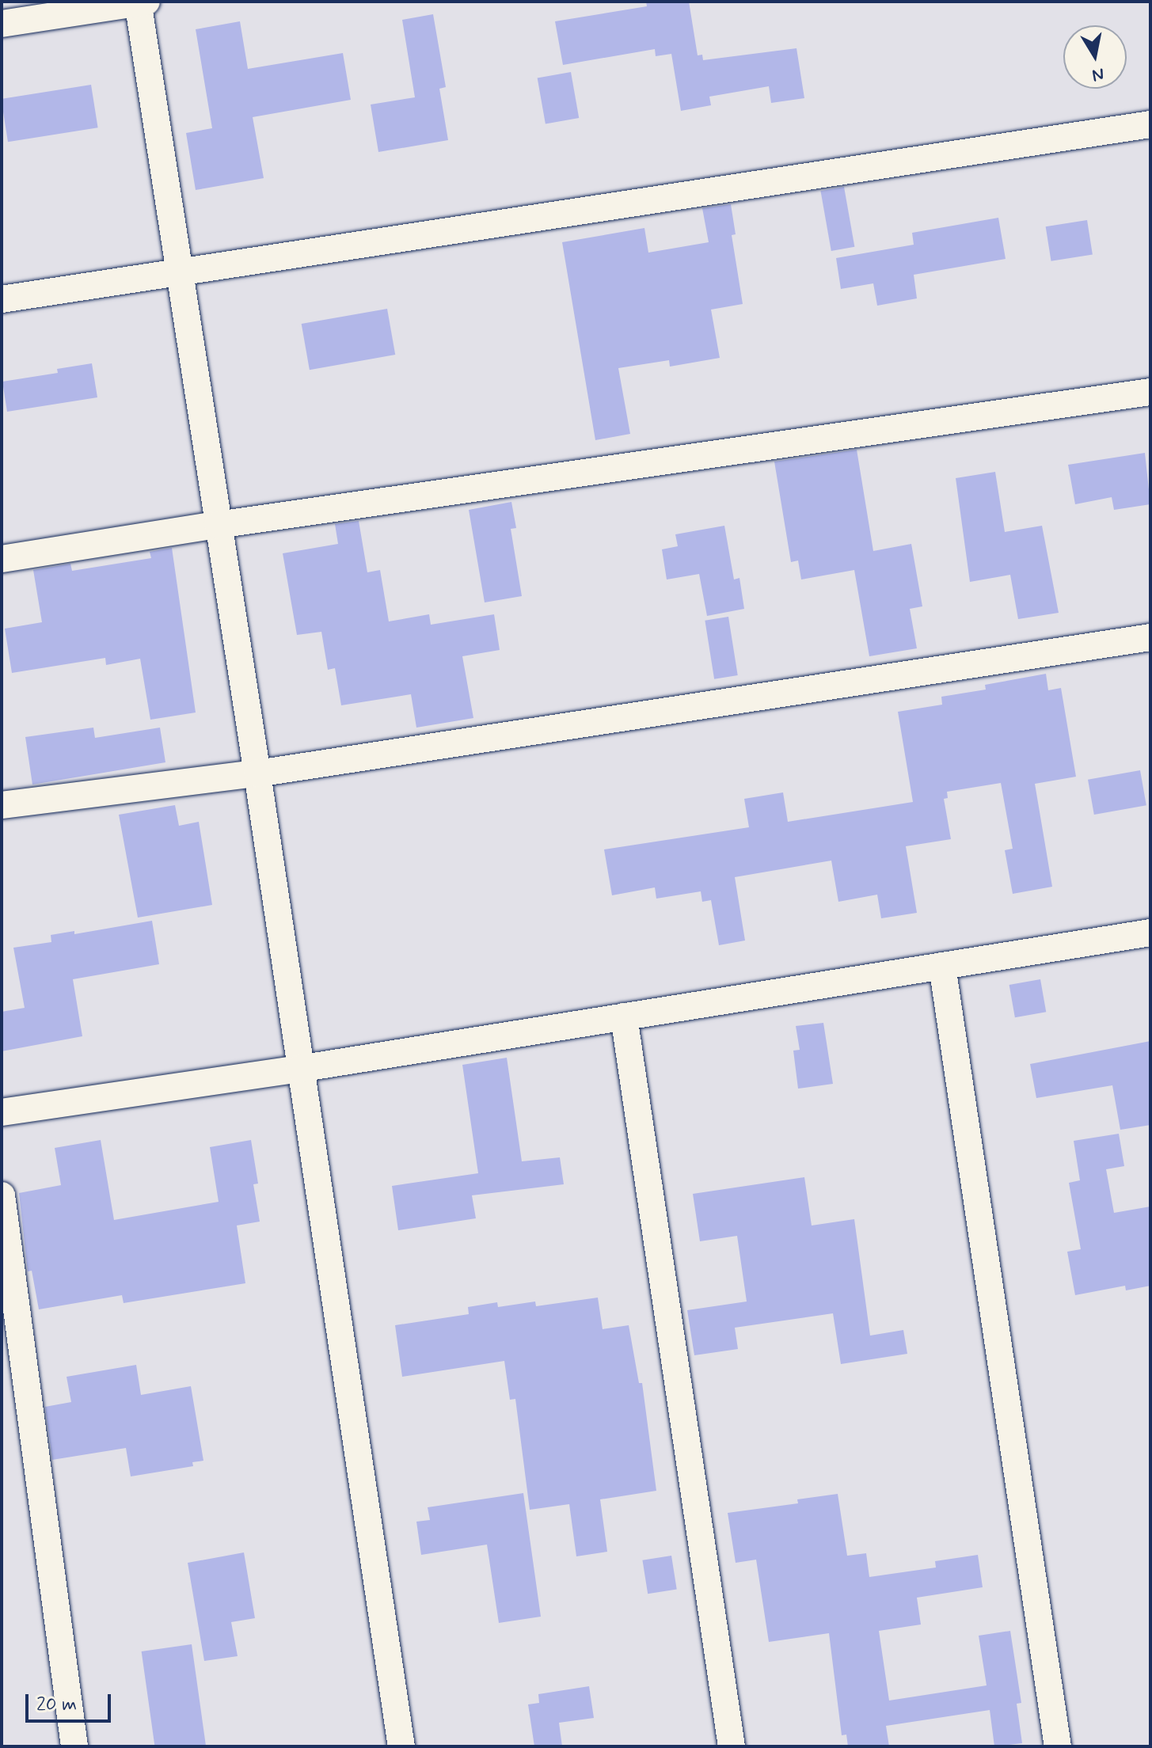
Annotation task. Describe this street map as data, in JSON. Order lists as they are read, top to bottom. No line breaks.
{"scale_bar":"20 m","north":"bottom"}
